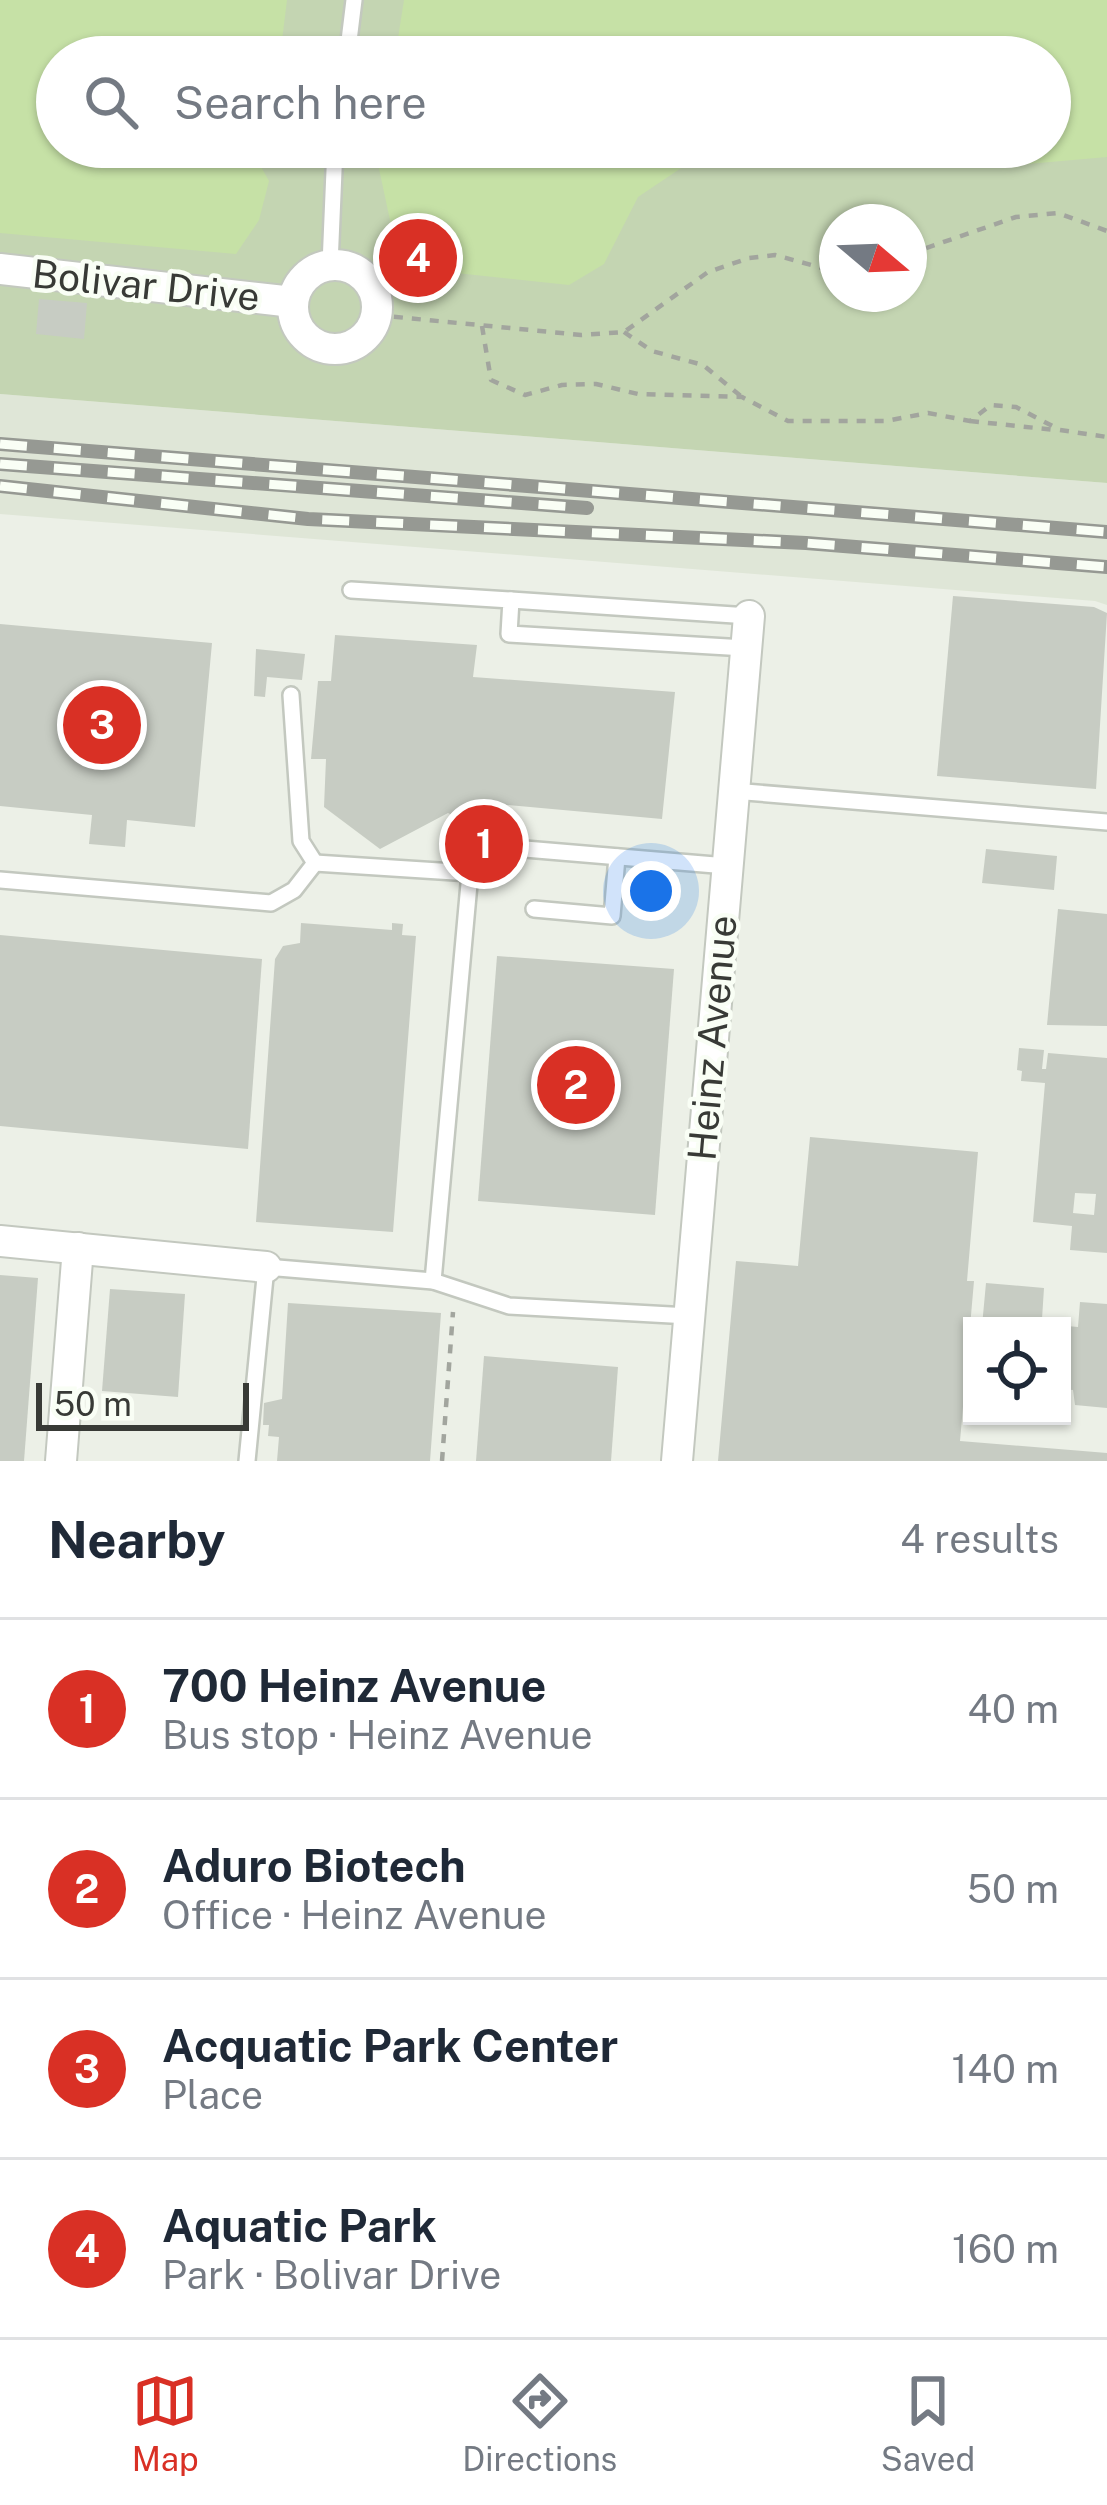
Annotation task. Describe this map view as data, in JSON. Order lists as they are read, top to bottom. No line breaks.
{"streets":{"street":["Bolivar Drive","Heinz Avenue"]},"scale_bar":"50 m","north":"right","page":{"search":"Search here","pins":["4","3","1","2"],"scale":"50 m","heading":["Nearby","4 results"],"list":[{"mark":"1","name":"700 Heinz Avenue","note":"Bus stop · Heinz Avenue","value":"40 m"},{"mark":"2","name":"Aduro Biotech","note":"Office · Heinz Avenue","value":"50 m"},{"mark":"3","name":"Acquatic Park Center","note":"Place","value":"140 m"},{"mark":"4","name":"Aquatic Park","note":"Park · Bolivar Drive","value":"160 m"}],"nav":["Map","Directions","Saved"]}}
